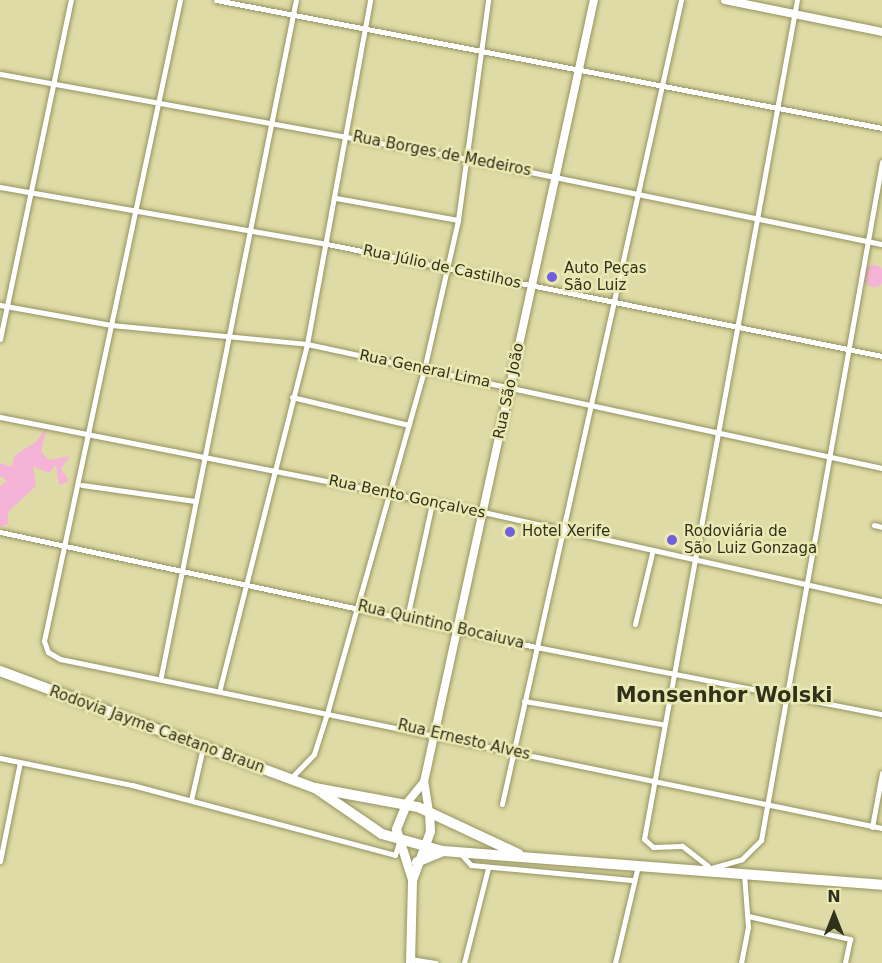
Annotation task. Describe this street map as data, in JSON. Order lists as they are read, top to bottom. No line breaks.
{"streets":{"highway":["Rodovia Jayme Caetano Braun"],"main road":["Rua São João"],"street":["Rua Borges de Medeiros","Rua Júlio de Castilhos","Rua General Lima","Rua Bento Gonçalves","Rua Quintino Bocaiuva","Rua Ernesto Alves"]},"crossings":[["Rua Borges de Medeiros","Rua São João"],["Rua Júlio de Castilhos","Rua São João"],["Rua General Lima","Rua São João"],["Rua São João","Rua Bento Gonçalves"],["Rua São João","Rua Quintino Bocaiuva"],["Rua São João","Rodovia Jayme Caetano Braun"],["Rua São João","Rua Ernesto Alves"],["Rua Quintino Bocaiuva","Rua Ernesto Alves"]],"districts":["Monsenhor Wolski"],"places":["Auto Peças São Luiz","Hotel Xerife","Rodoviária de São Luiz Gonzaga"],"north":"top"}
